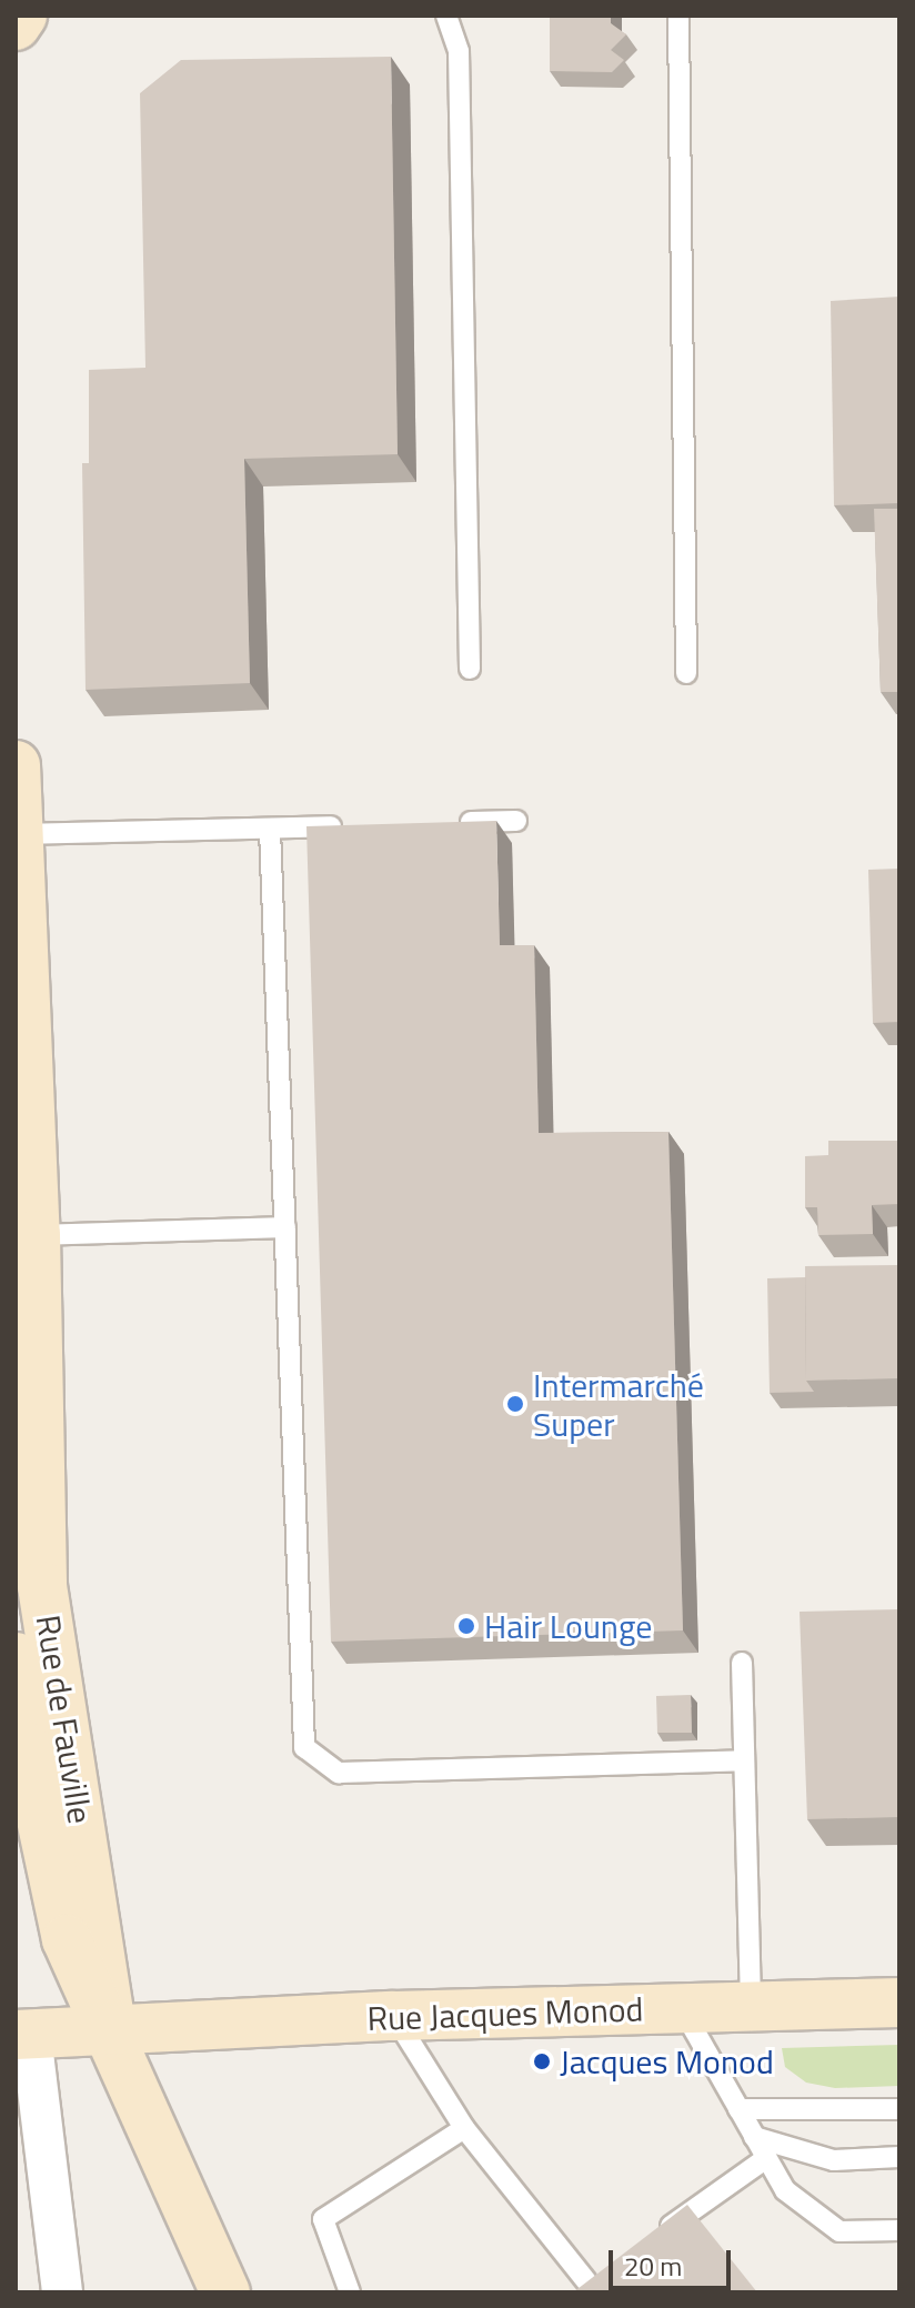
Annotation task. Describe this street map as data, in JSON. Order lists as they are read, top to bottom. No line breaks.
{"streets":{"main road":["Rue de Fauville","Rue Jacques Monod"]},"crossings":[["Rue de Fauville","Rue Jacques Monod"]],"places":["Intermarché Super","Hair Lounge","Jacques Monod"],"scale_bar":"20 m"}
